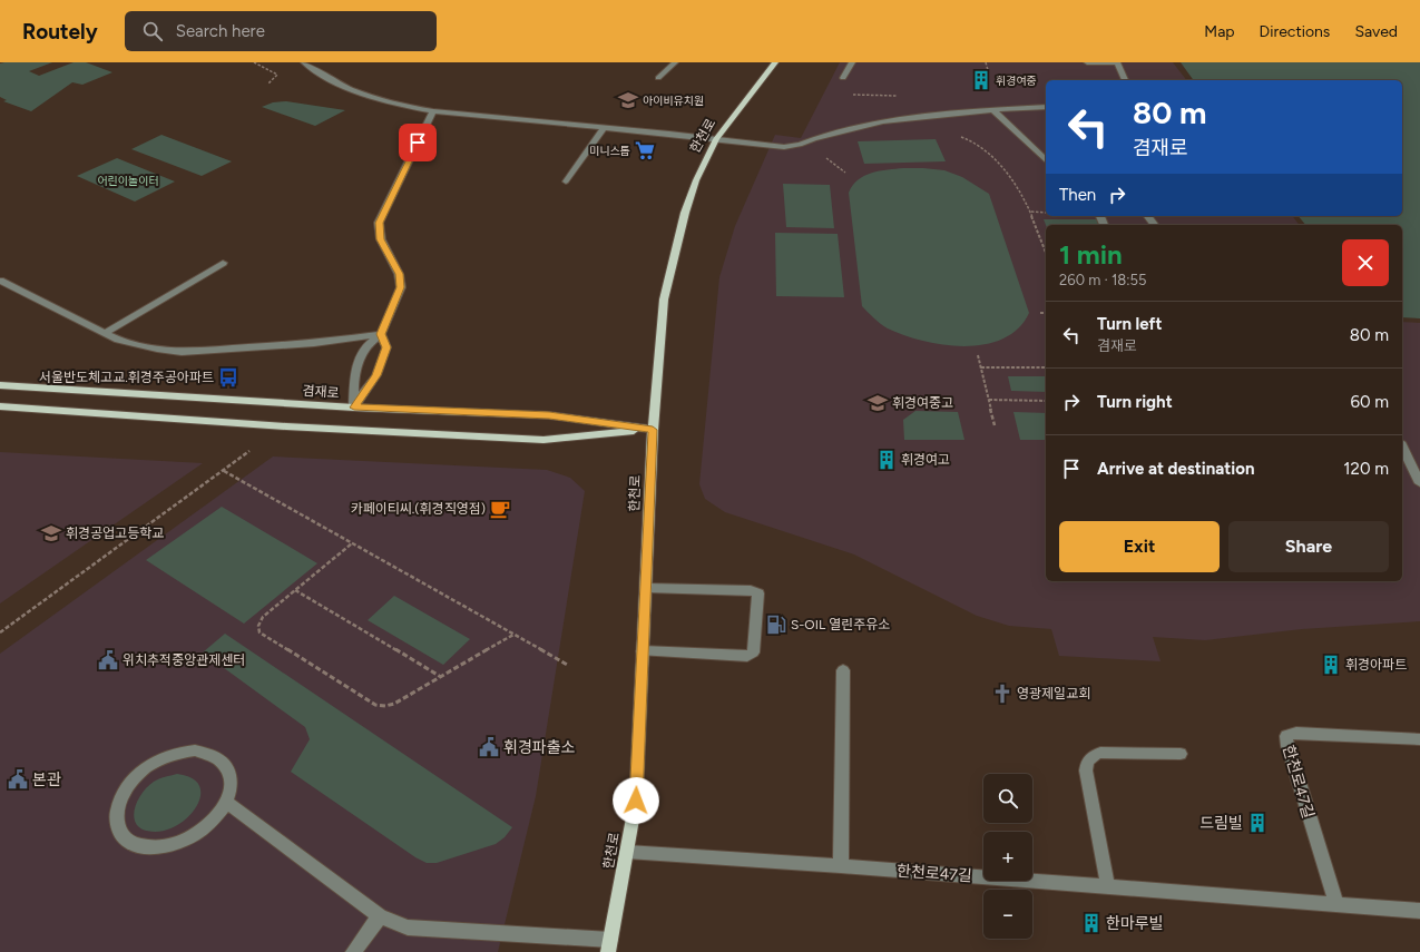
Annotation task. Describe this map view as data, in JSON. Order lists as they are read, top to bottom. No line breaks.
{"streets":{"main road":["한천로","겸재로"],"street":["한천로47길"]},"crossings":[["한천로","겸재로"],["한천로","한천로47길"]],"parks":["어린이놀이터"],"places":{"building":["휘경여중","휘경여고","휘경아파트","드림빌","한마루빌"],"school or university":["아이비유치원","휘경여중고","휘경공업고등학교"],"supermarket":["미니스톱"],"bus stop":["서울반도체고교.휘경주공아파트"],"cafe":["카페이티씨.(휘경직영점)"],"fuel station":["S-OIL 열린주유소"],"public building":["위치추적중앙관제센터","휘경파출소","본관"],"church":["영광제일교회"]},"page":{"header":"Routely","search":"Search here","nav":["Map","Directions","Saved"],"turn":["80 m","겸재로"],"then":"Then","heading":["1 min","260 m · 18:55"],"list":[{"name":"Turn left","note":"겸재로","value":"80 m"},{"name":"Turn right","value":"60 m"},{"name":"Arrive at destination","value":"120 m"}],"buttons":["Exit","Share"],"map_buttons":["+","−"]}}
